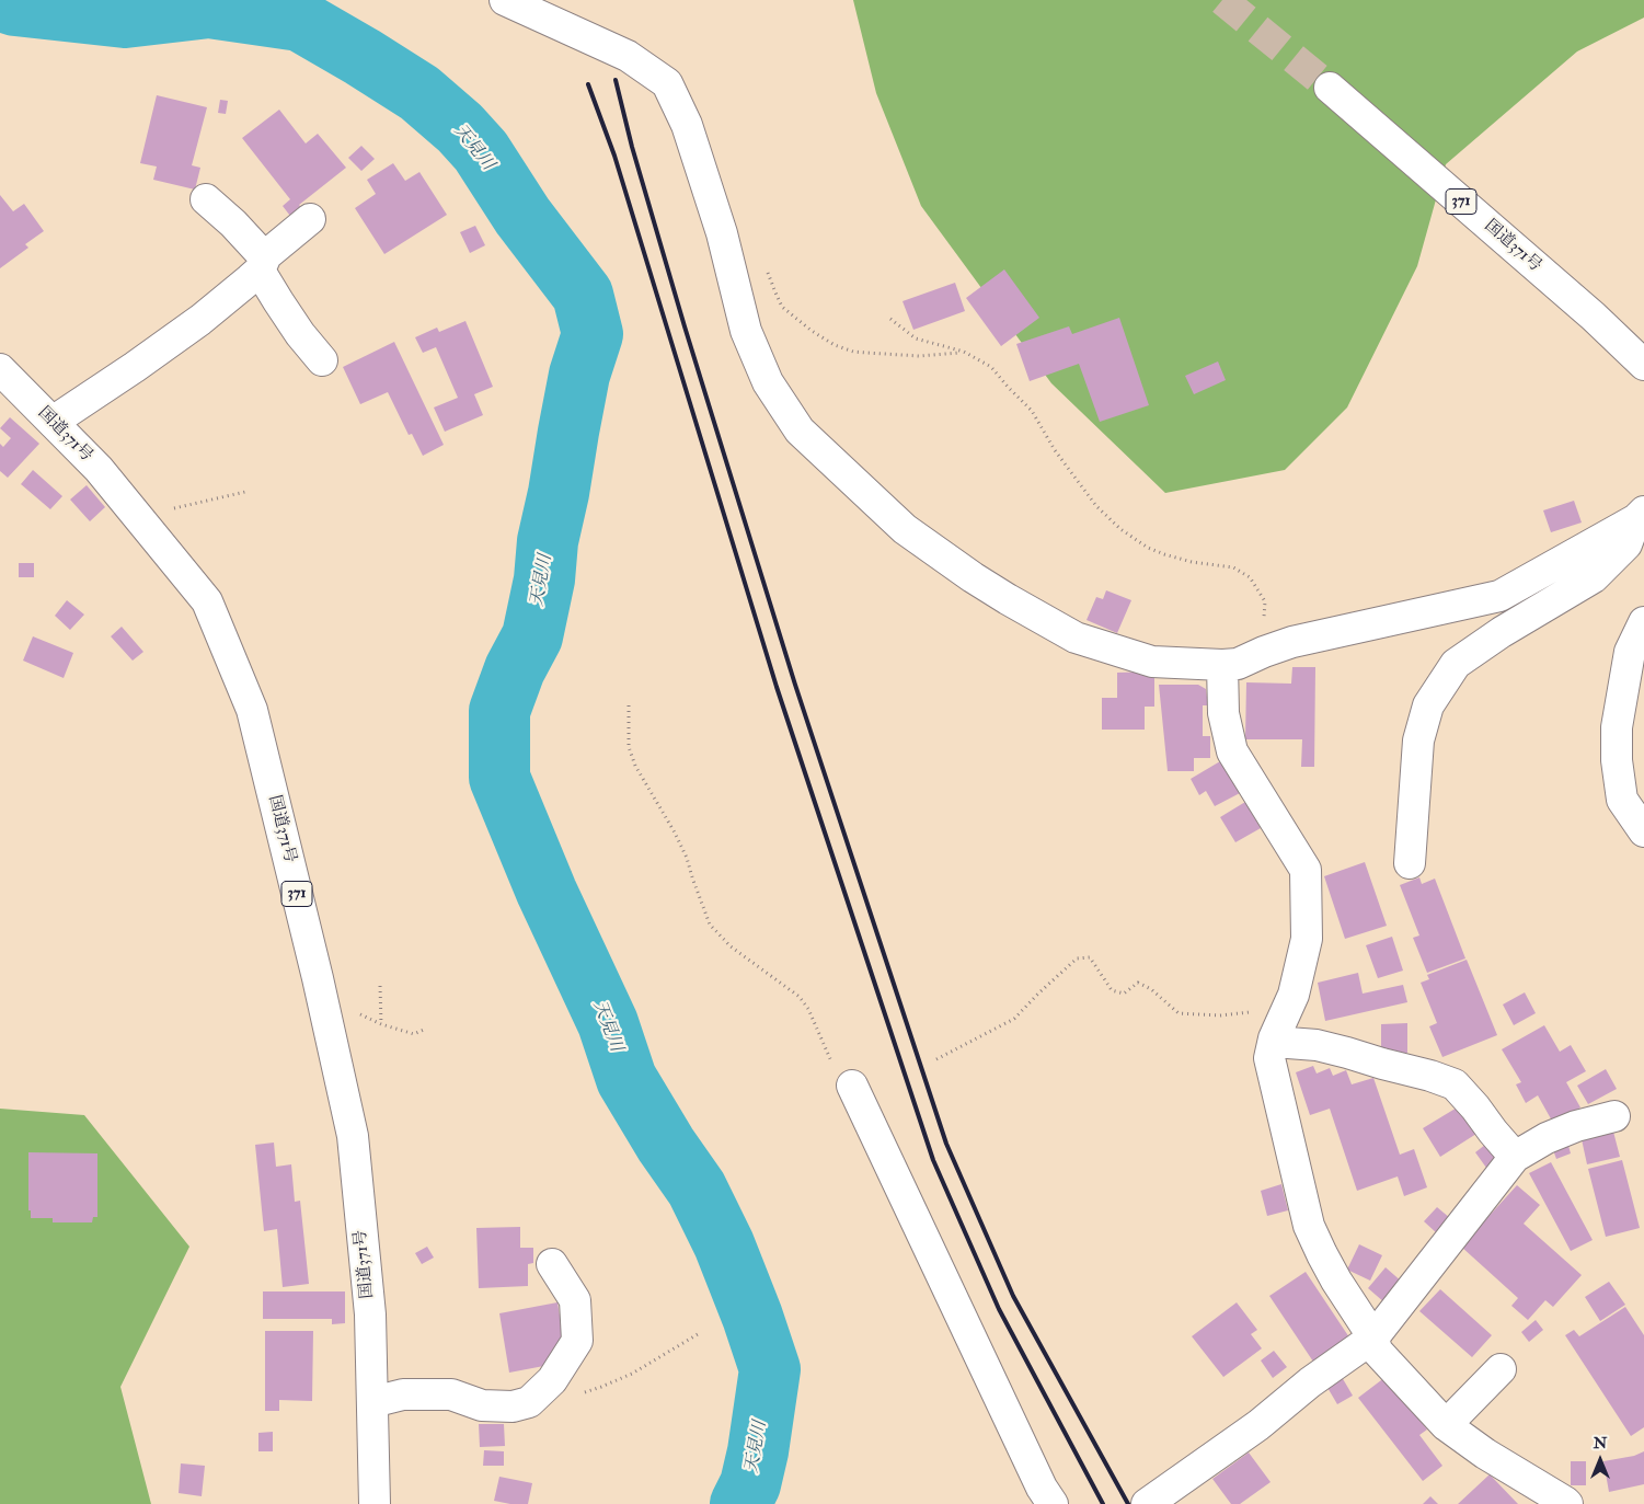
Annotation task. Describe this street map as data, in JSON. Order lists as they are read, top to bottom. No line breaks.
{"streets":{"main road":["371","国道371号"]},"water":["天見川"],"north":"top"}
